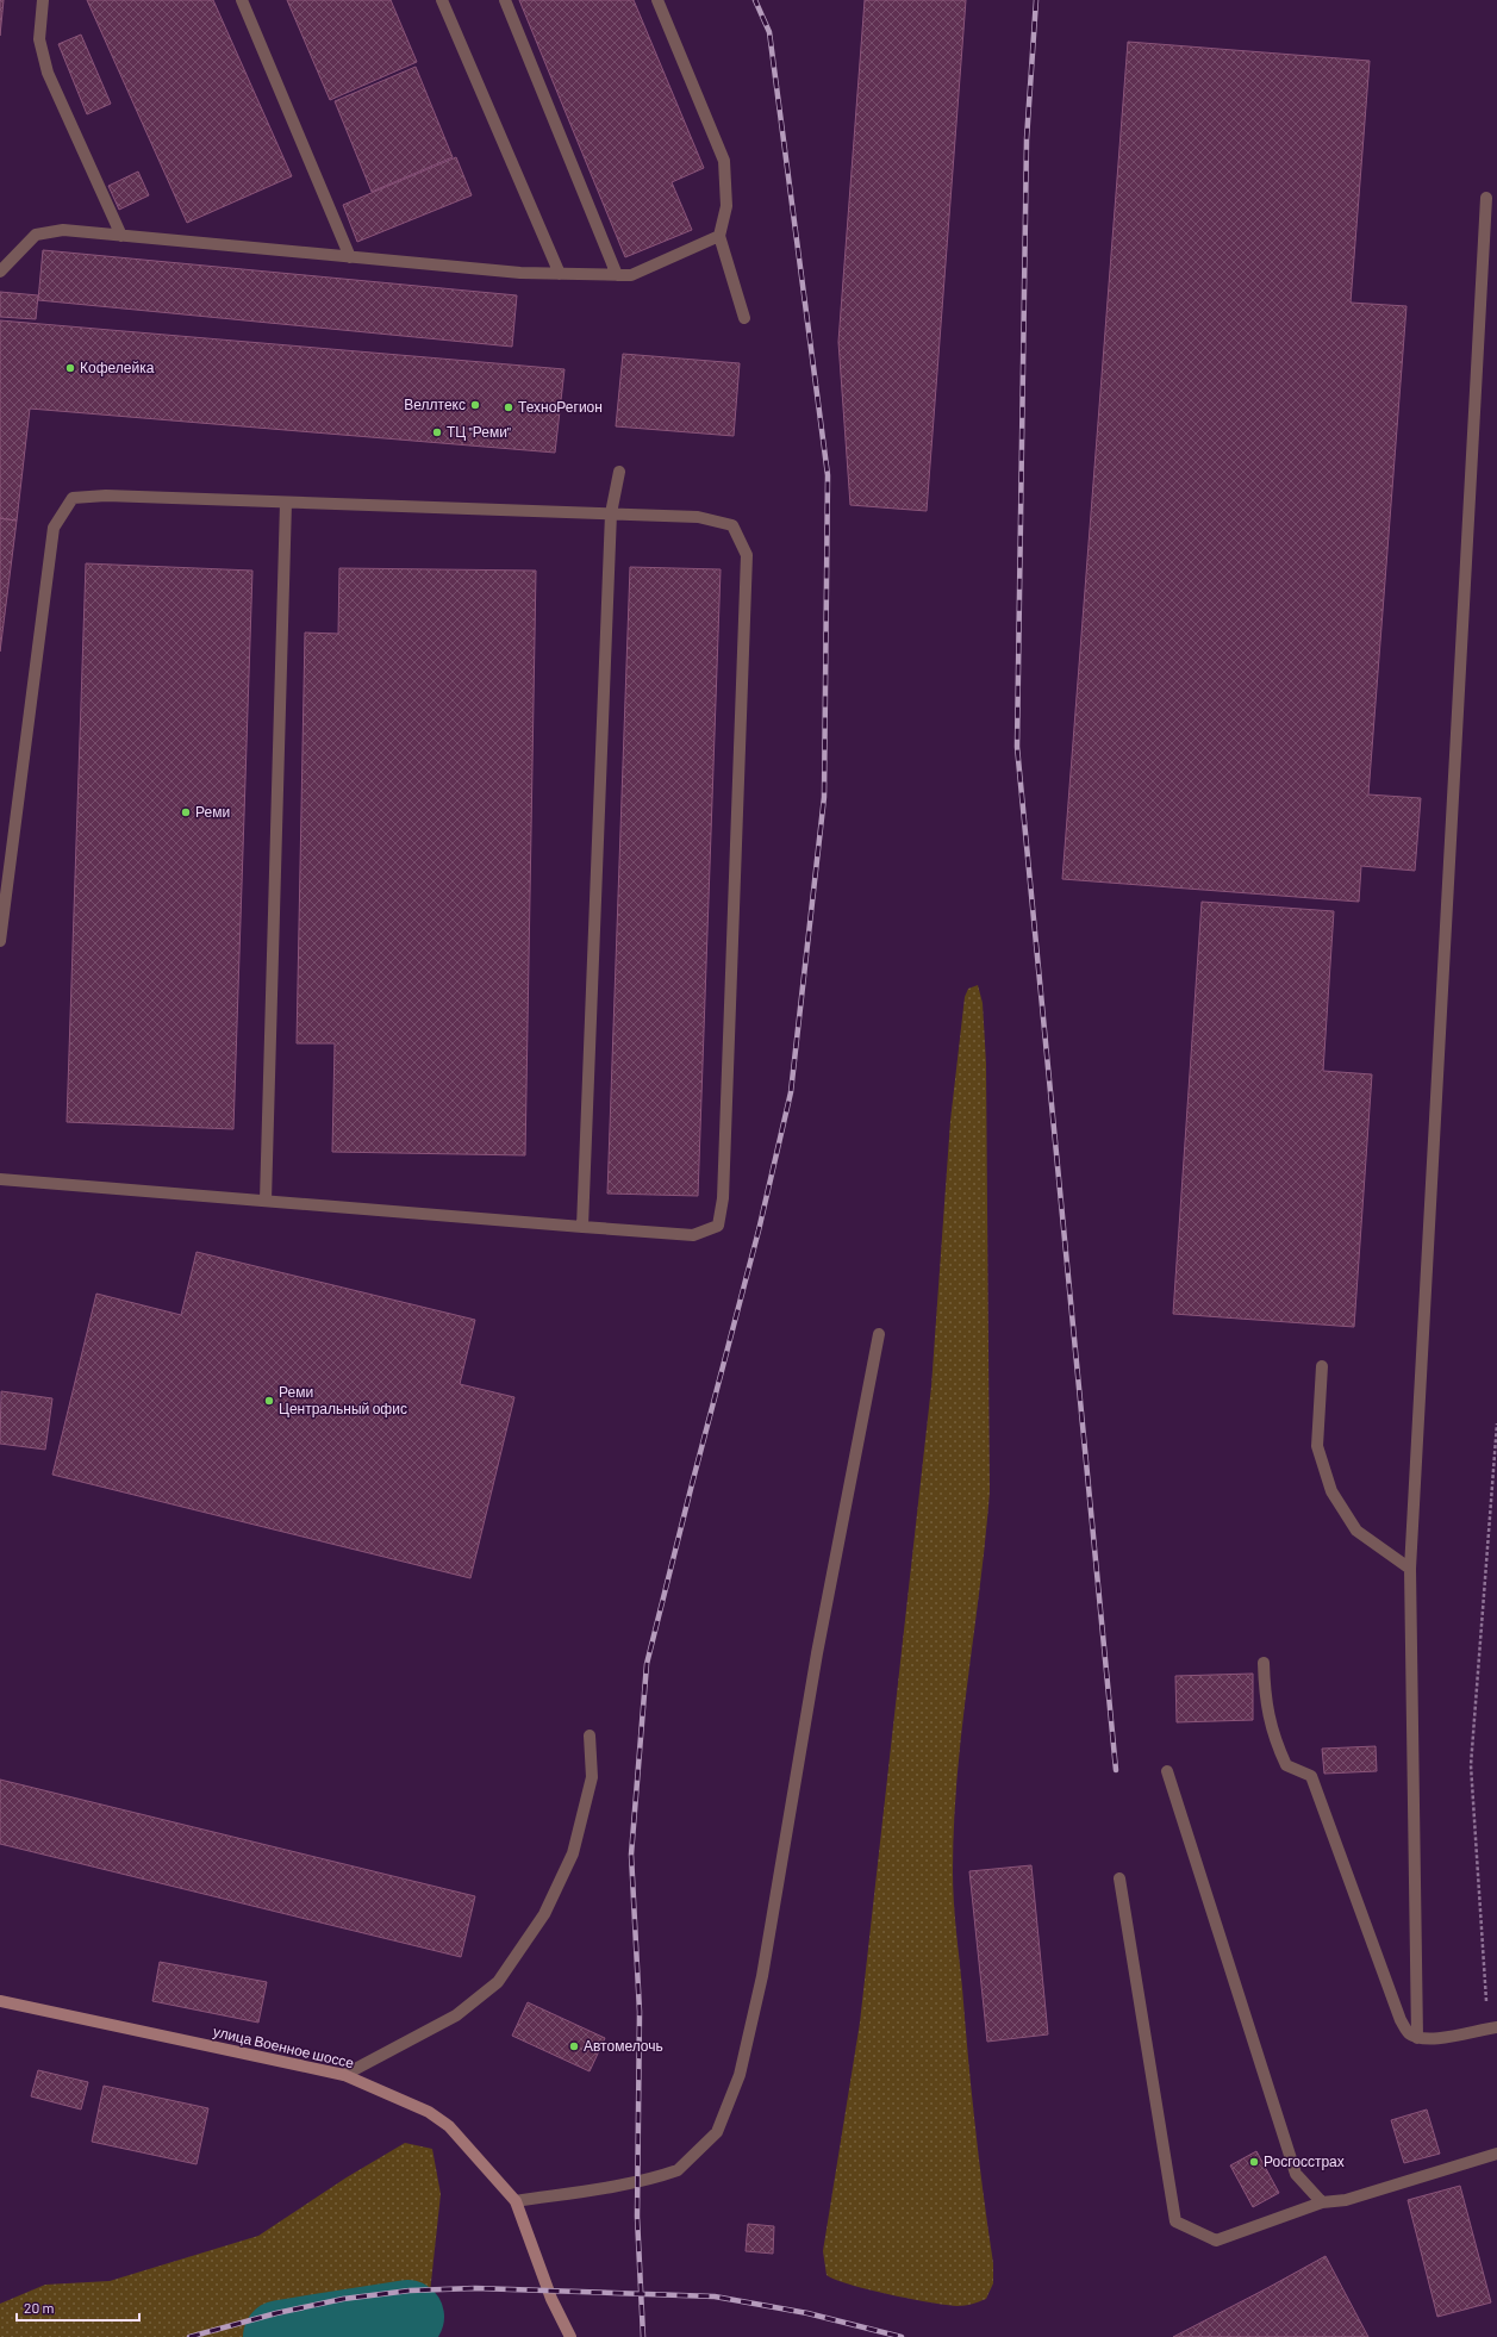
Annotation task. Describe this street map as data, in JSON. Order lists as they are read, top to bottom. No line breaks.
{"streets":{"main road":["улица Военное шоссе"]},"places":["Кофелейка","Веллтекс","ТехноРегион","ТЦ \"Реми\"","Реми","Реми Центральный офис","Автомелочь","Росгосстрах"],"scale_bar":"20 m"}
